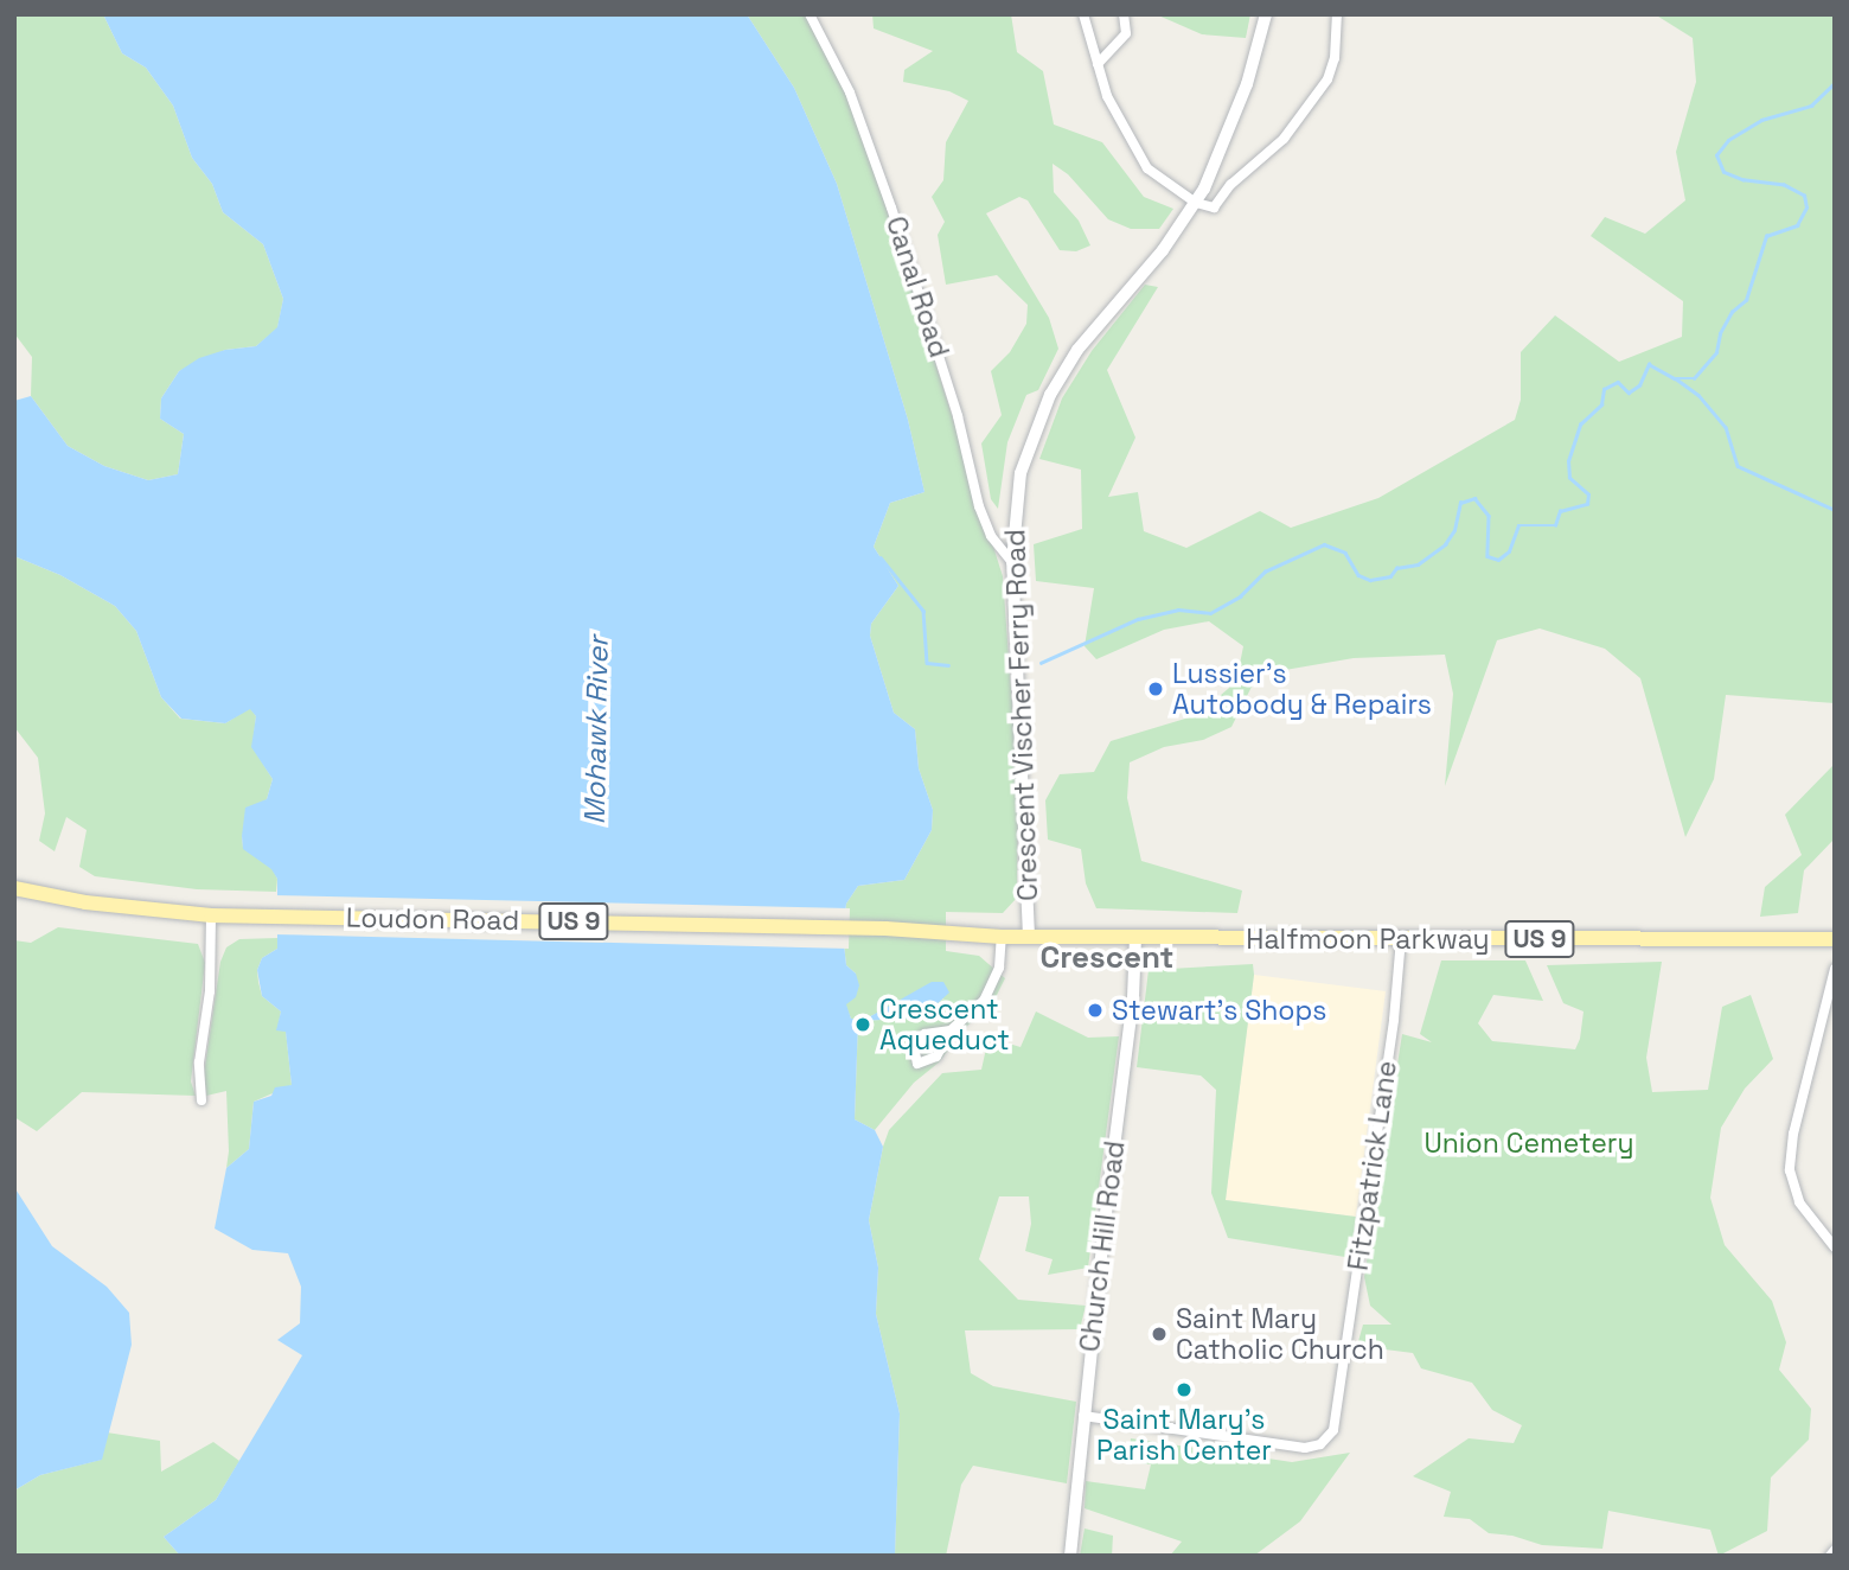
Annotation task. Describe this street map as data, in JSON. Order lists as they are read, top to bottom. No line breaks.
{"streets":{"main road":["Crescent Vischer Ferry Road","Loudon Road","US 9","Halfmoon Parkway","Church Hill Road"],"street":["Canal Road","Fitzpatrick Lane"]},"crossings":[["Canal Road","Crescent Vischer Ferry Road"],["Crescent Vischer Ferry Road","Halfmoon Parkway"],["Loudon Road","Halfmoon Parkway"],["Halfmoon Parkway","Fitzpatrick Lane"],["Halfmoon Parkway","Church Hill Road"],["Fitzpatrick Lane","Church Hill Road"]],"districts":["Crescent"],"water":["Mohawk River"],"parks":["Union Cemetery"],"places":["Lussier's Autobody & Repairs","Stewart's Shops","Crescent Aqueduct","Saint Mary Catholic Church","Saint Mary's Parish Center"]}
